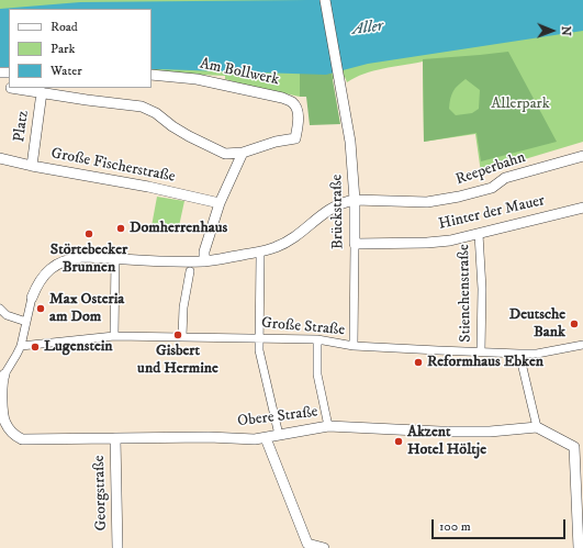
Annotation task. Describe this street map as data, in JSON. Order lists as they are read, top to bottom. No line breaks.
{"streets":{"street":["Am Bollwerk","Platz","Große Fischerstraße","Reeperbahn","Brückstraße","Hinter der Mauer","Stienchenstraße","Große Straße","Obere Straße","Georgstraße"]},"crossings":[["Platz","Große Fischerstraße"],["Reeperbahn","Brückstraße"],["Brückstraße","Hinter der Mauer"],["Brückstraße","Große Straße"],["Hinter der Mauer","Stienchenstraße"],["Stienchenstraße","Große Straße"],["Obere Straße","Georgstraße"]],"water":["Aller"],"parks":["Allerpark"],"places":["Domherrenhaus","Störtebecker Brunnen","Max Osteria am Dom","Deutsche Bank","Gisbert und Hermine","Lugenstein","Reformhaus Ebken","Akzent Hotel Höltje"],"legend":["Road","Park","Water"],"scale_bar":"100 m","north":"right"}
